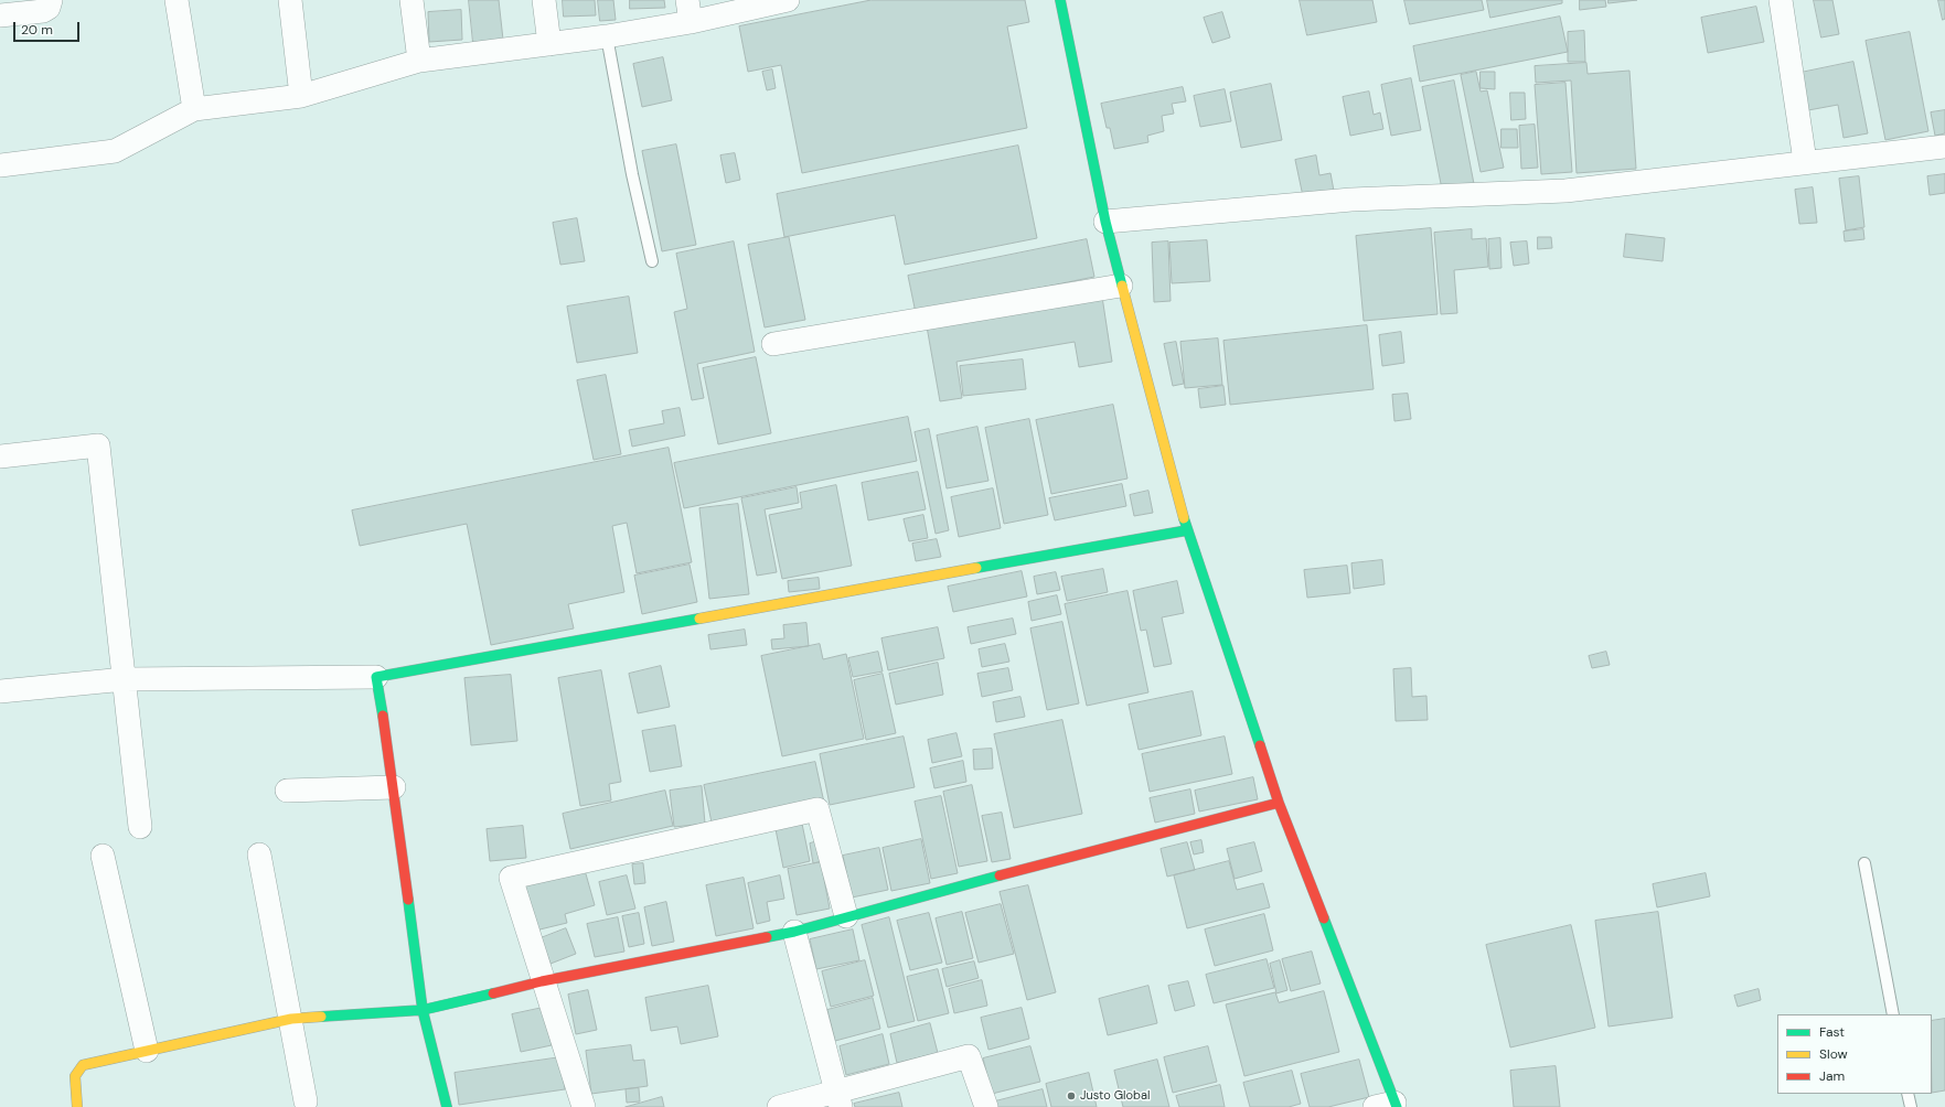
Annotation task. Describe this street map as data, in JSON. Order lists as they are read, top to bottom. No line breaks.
{"places":["Justo Global"],"legend":["Fast","Slow","Jam"],"scale_bar":"20 m"}
